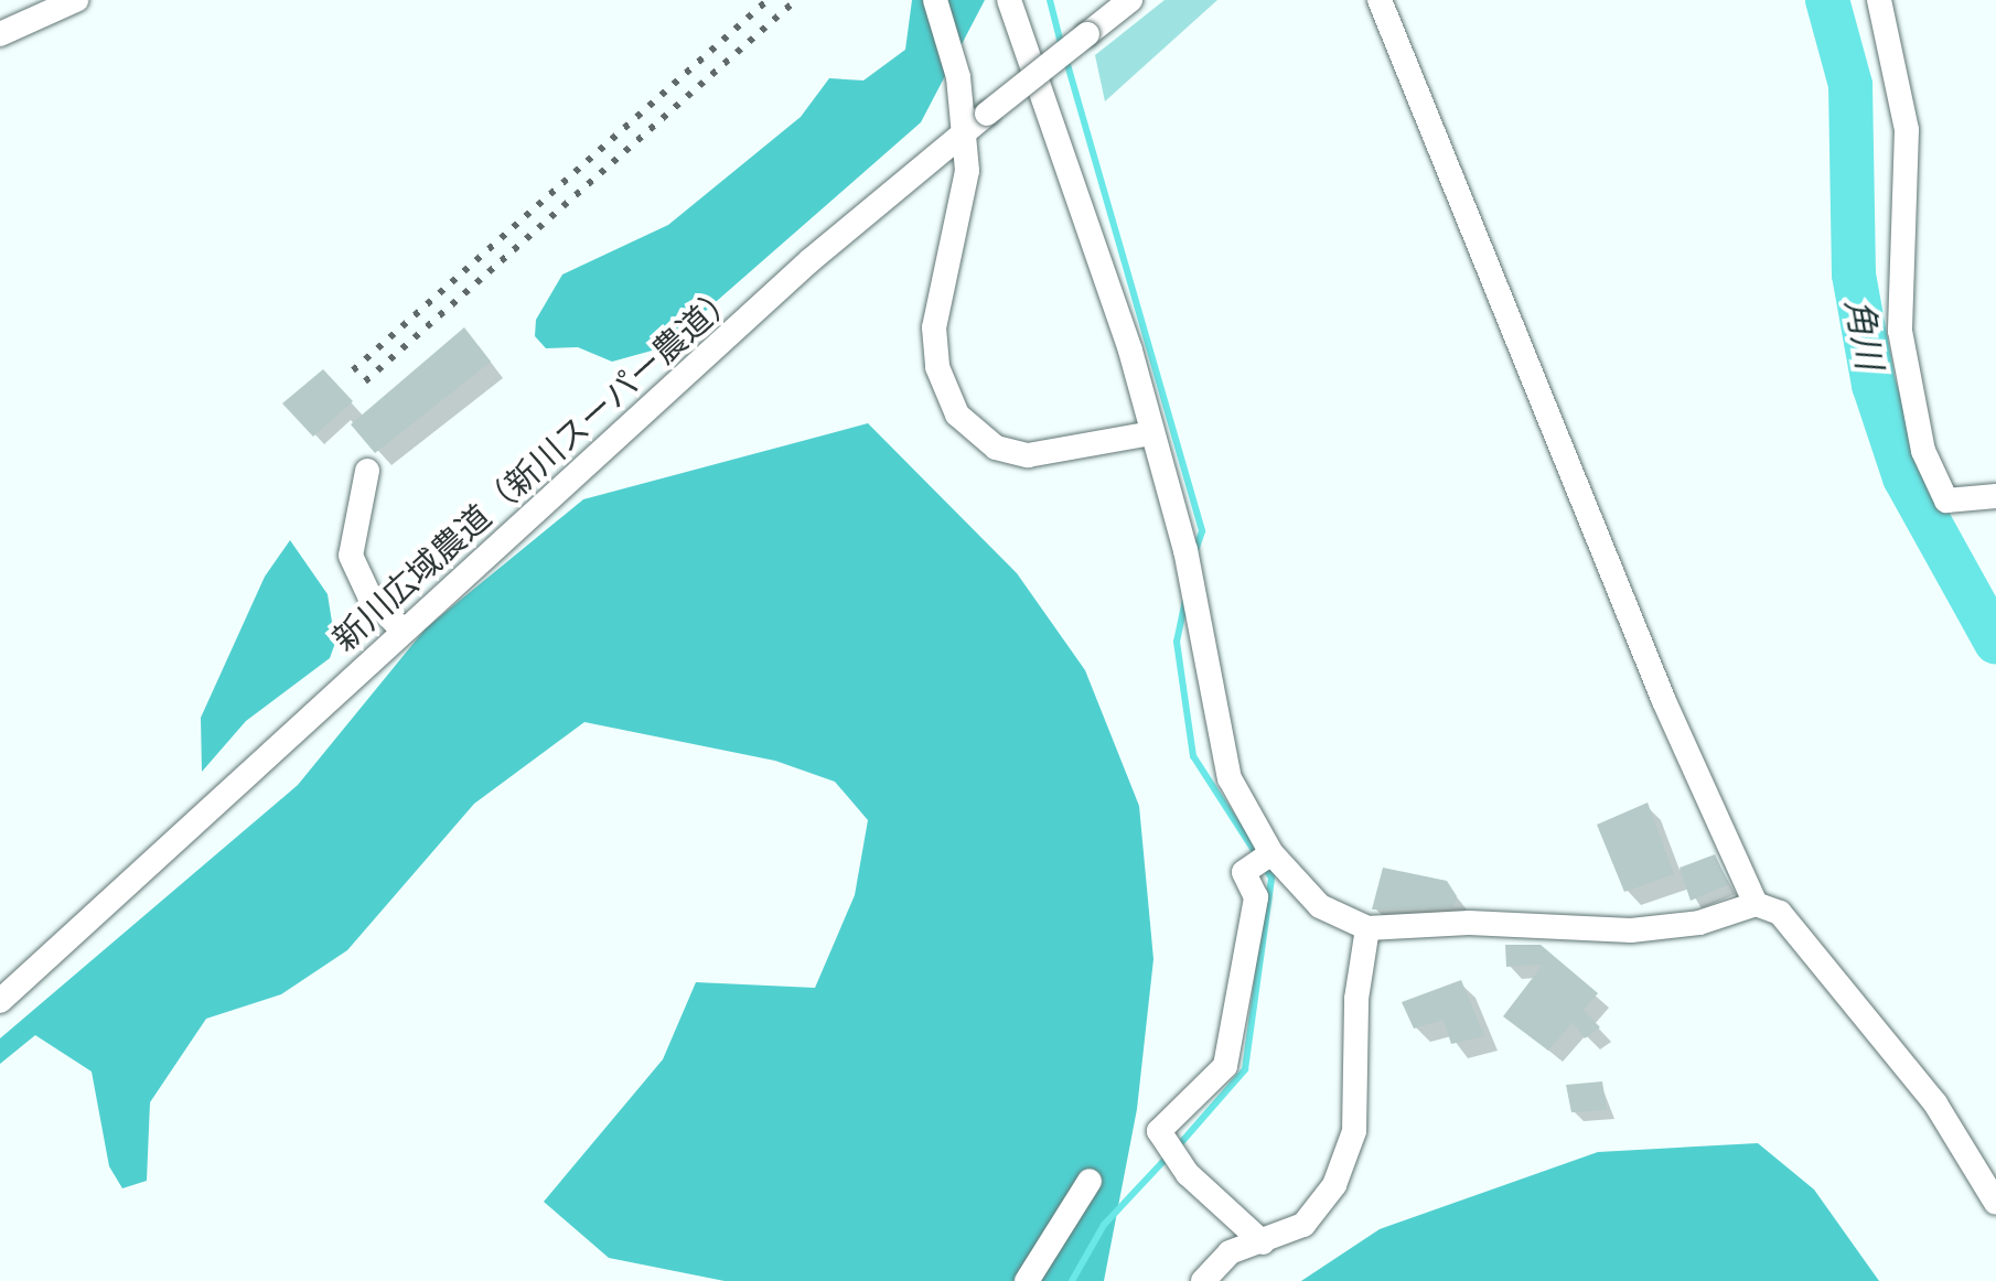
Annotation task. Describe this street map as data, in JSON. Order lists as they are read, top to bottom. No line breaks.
{"streets":{"street":["新川広域農道（新川スーパー農道）"]},"water":["角川"]}
